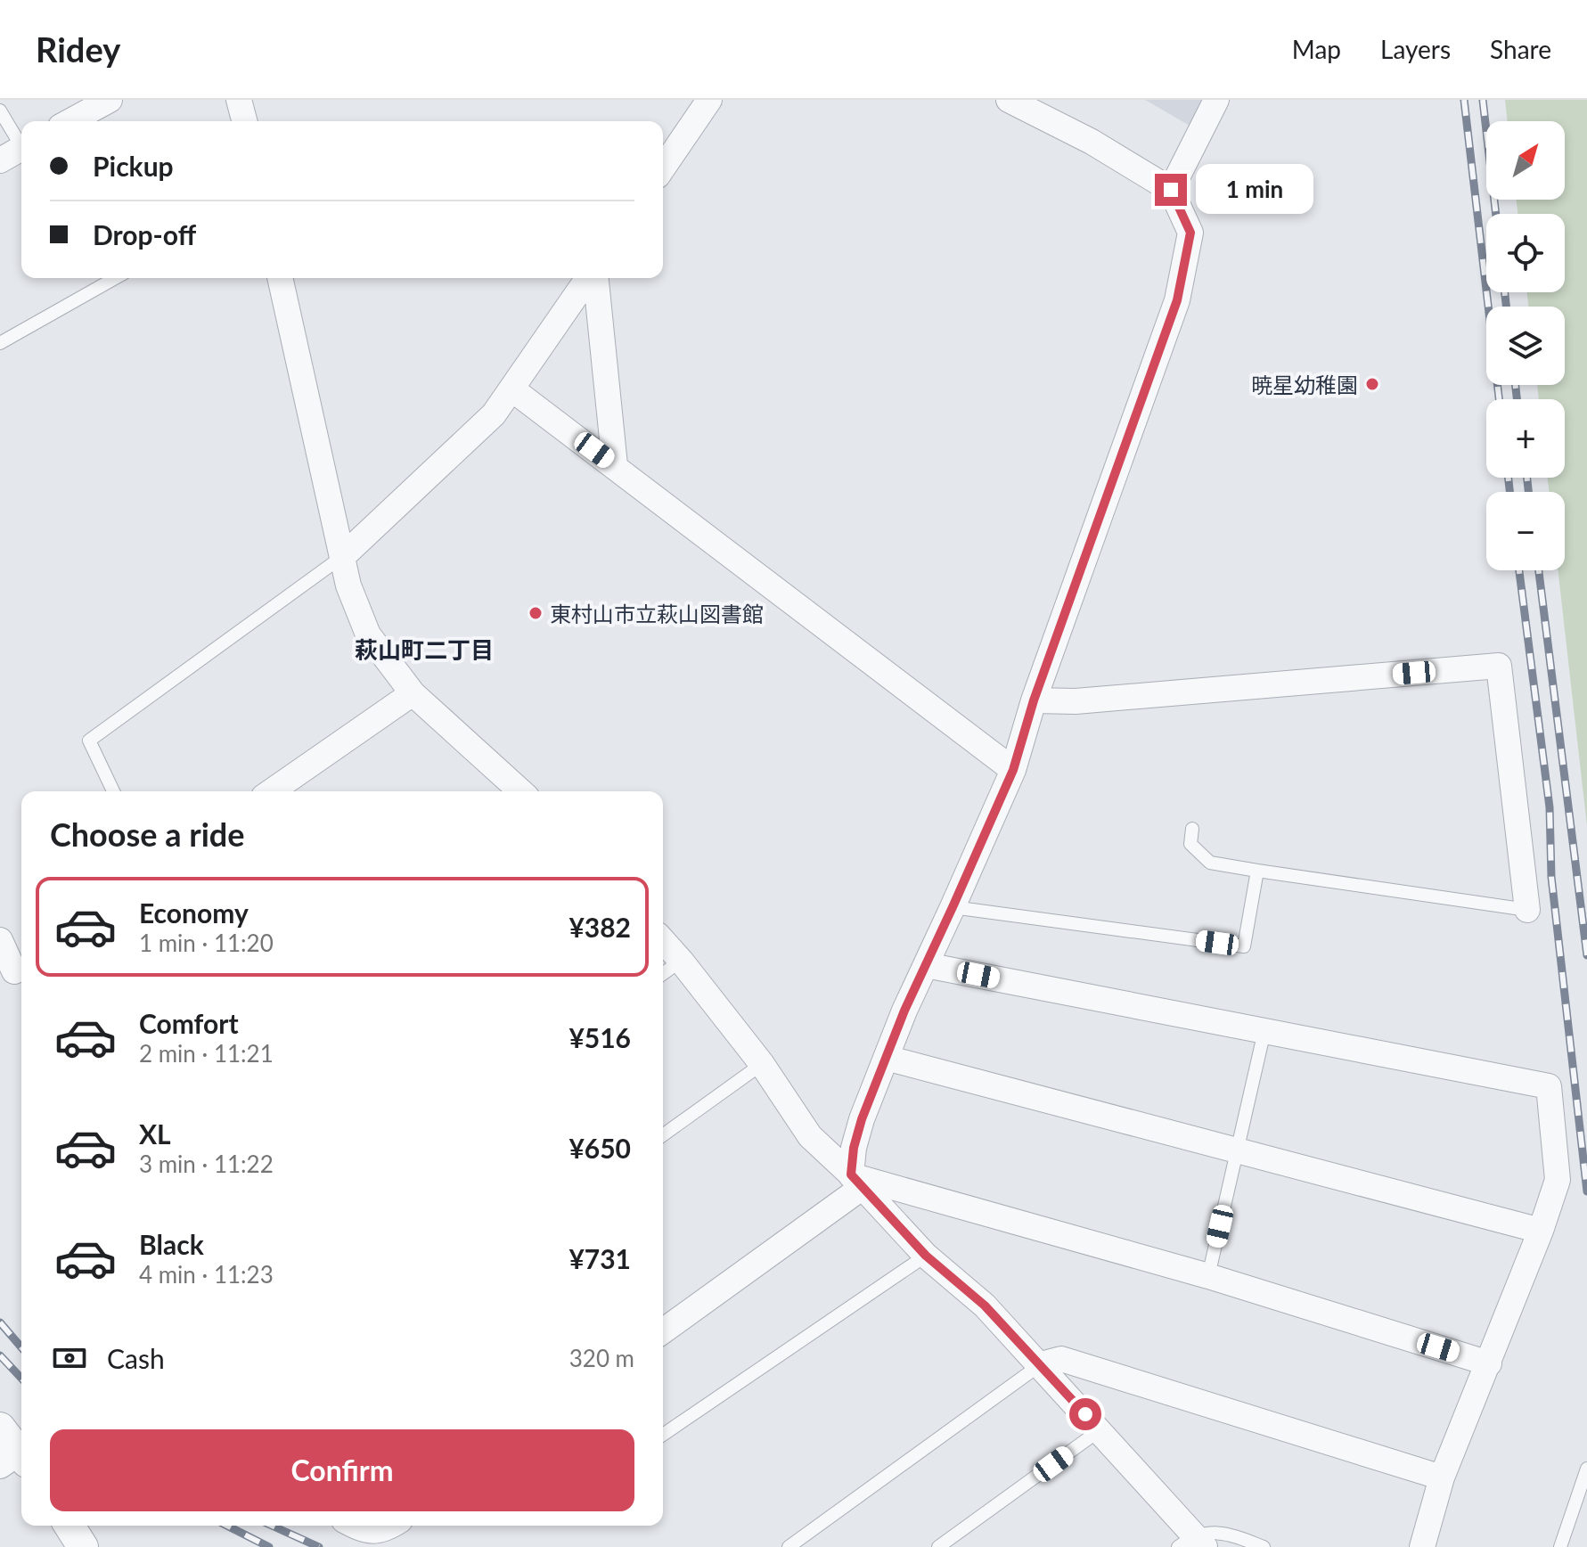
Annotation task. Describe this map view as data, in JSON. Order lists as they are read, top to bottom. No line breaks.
{"districts":["萩山町二丁目"],"places":["暁星幼稚園","東村山市立萩山図書館"],"north":"top right","page":{"header":"Ridey","nav":["Map","Layers","Share"],"map_buttons":["+","−"],"banner":["Pickup","Drop-off"],"bubble":"1 min","heading":"Choose a ride","list":[{"name":"Economy","note":"1 min · 11:20","value":"¥382"},{"name":"Comfort","note":"2 min · 11:21","value":"¥516"},{"name":"XL","note":"3 min · 11:22","value":"¥650"},{"name":"Black","note":"4 min · 11:23","value":"¥731"}],"pay":["Cash","320 m"],"buttons":"Confirm"}}
